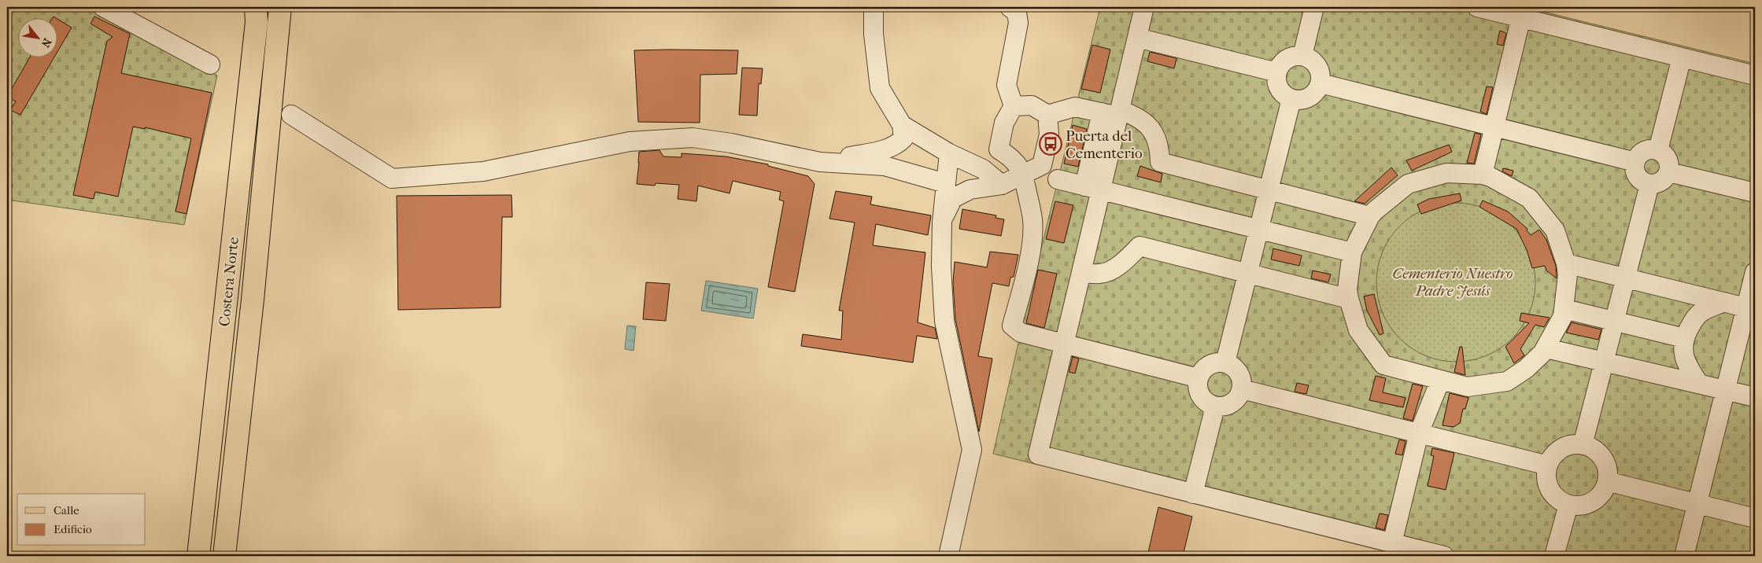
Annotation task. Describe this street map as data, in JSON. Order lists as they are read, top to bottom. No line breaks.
{"streets":{"main road":["Costera Norte"]},"parks":["Cementerio Nuestro Padre Jesús"],"places":{"bus stop":["Puerta del Cementerio"]},"legend":["Calle","Edificio"],"north":"bottom right"}
